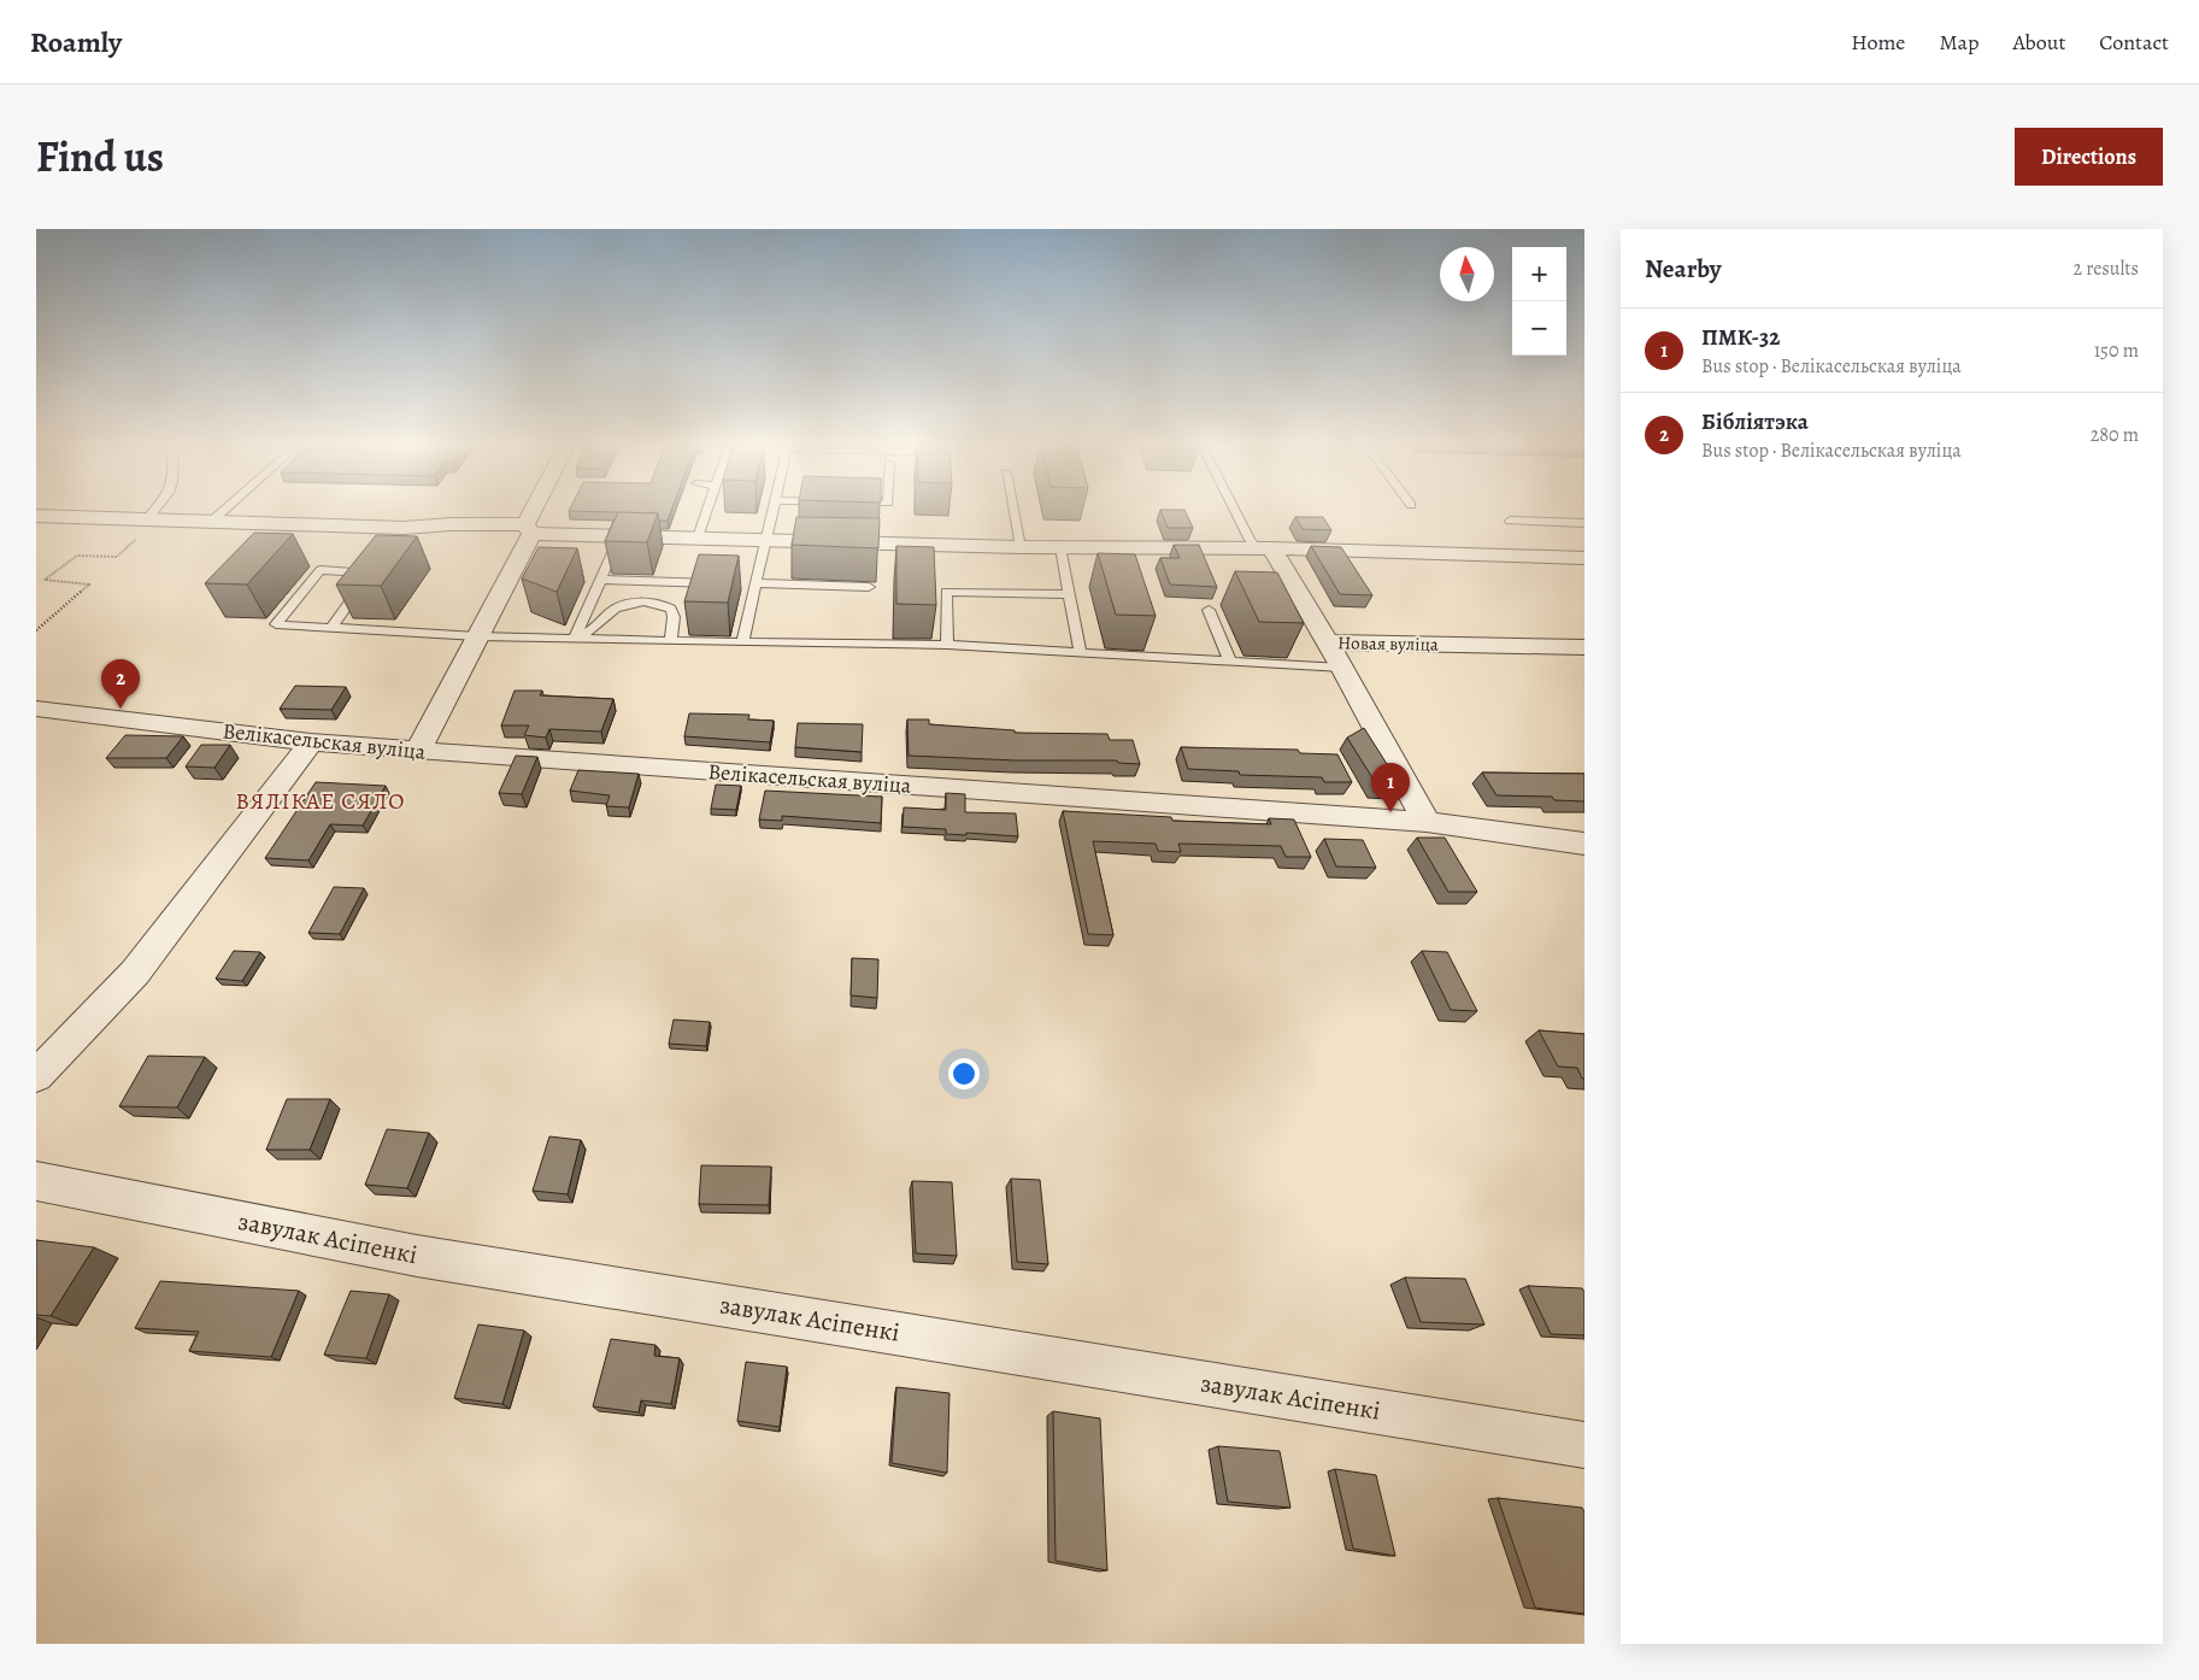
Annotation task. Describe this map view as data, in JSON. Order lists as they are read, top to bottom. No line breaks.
{"streets":{"street":["Новая вуліца","Велікасельская вуліца","завулак Асіпенкі"]},"crossings":[["Новая вуліца","Велікасельская вуліца"]],"districts":["ВЯЛІКАЕ СЯЛО"],"north":"top","page":{"header":"Roamly","nav":["Home","Map","About","Contact"],"title":"Find us","buttons":"Directions","heading":["Nearby","2 results"],"map_buttons":["+","−"],"list":[{"mark":"1","name":"ПМК-32","note":"Bus stop · Велікасельская вуліца","value":"150 m"},{"mark":"2","name":"Бібліятэка","note":"Bus stop · Велікасельская вуліца","value":"280 m"}],"pins":["2","1"]}}
